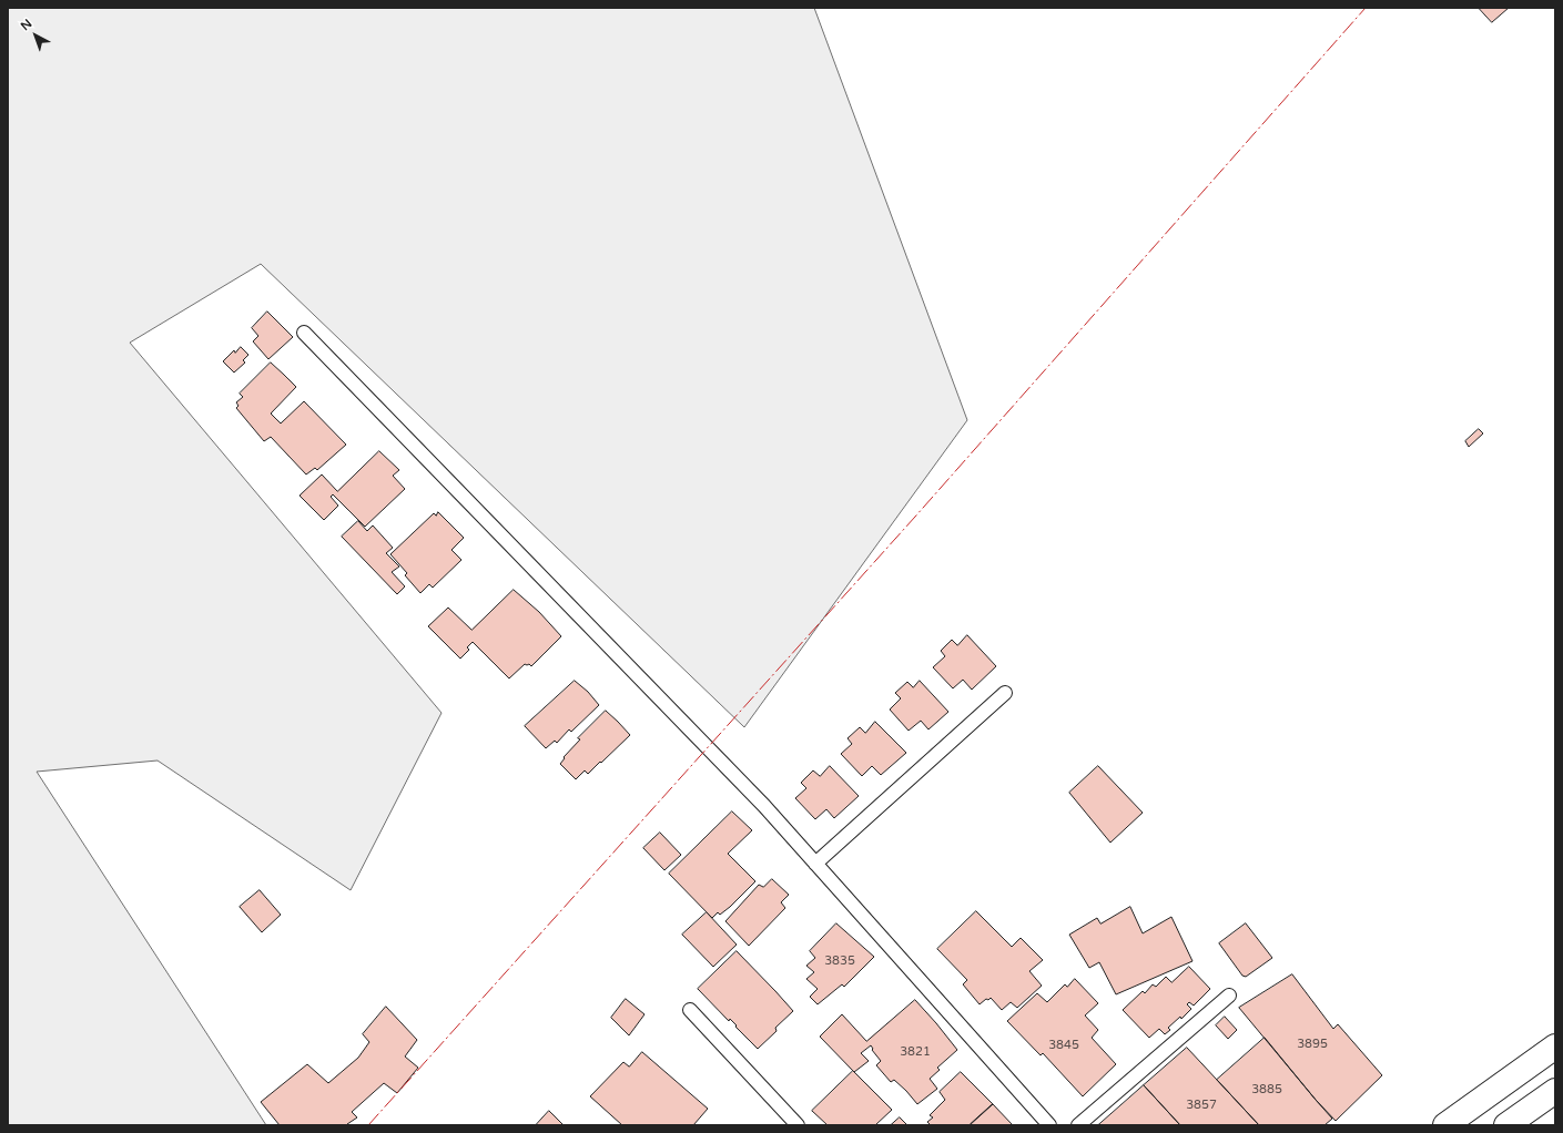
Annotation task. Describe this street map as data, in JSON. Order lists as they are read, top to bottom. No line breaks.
{"house_numbers":["3835","3895","3845","3821","3885","3857"],"north":"top left"}
